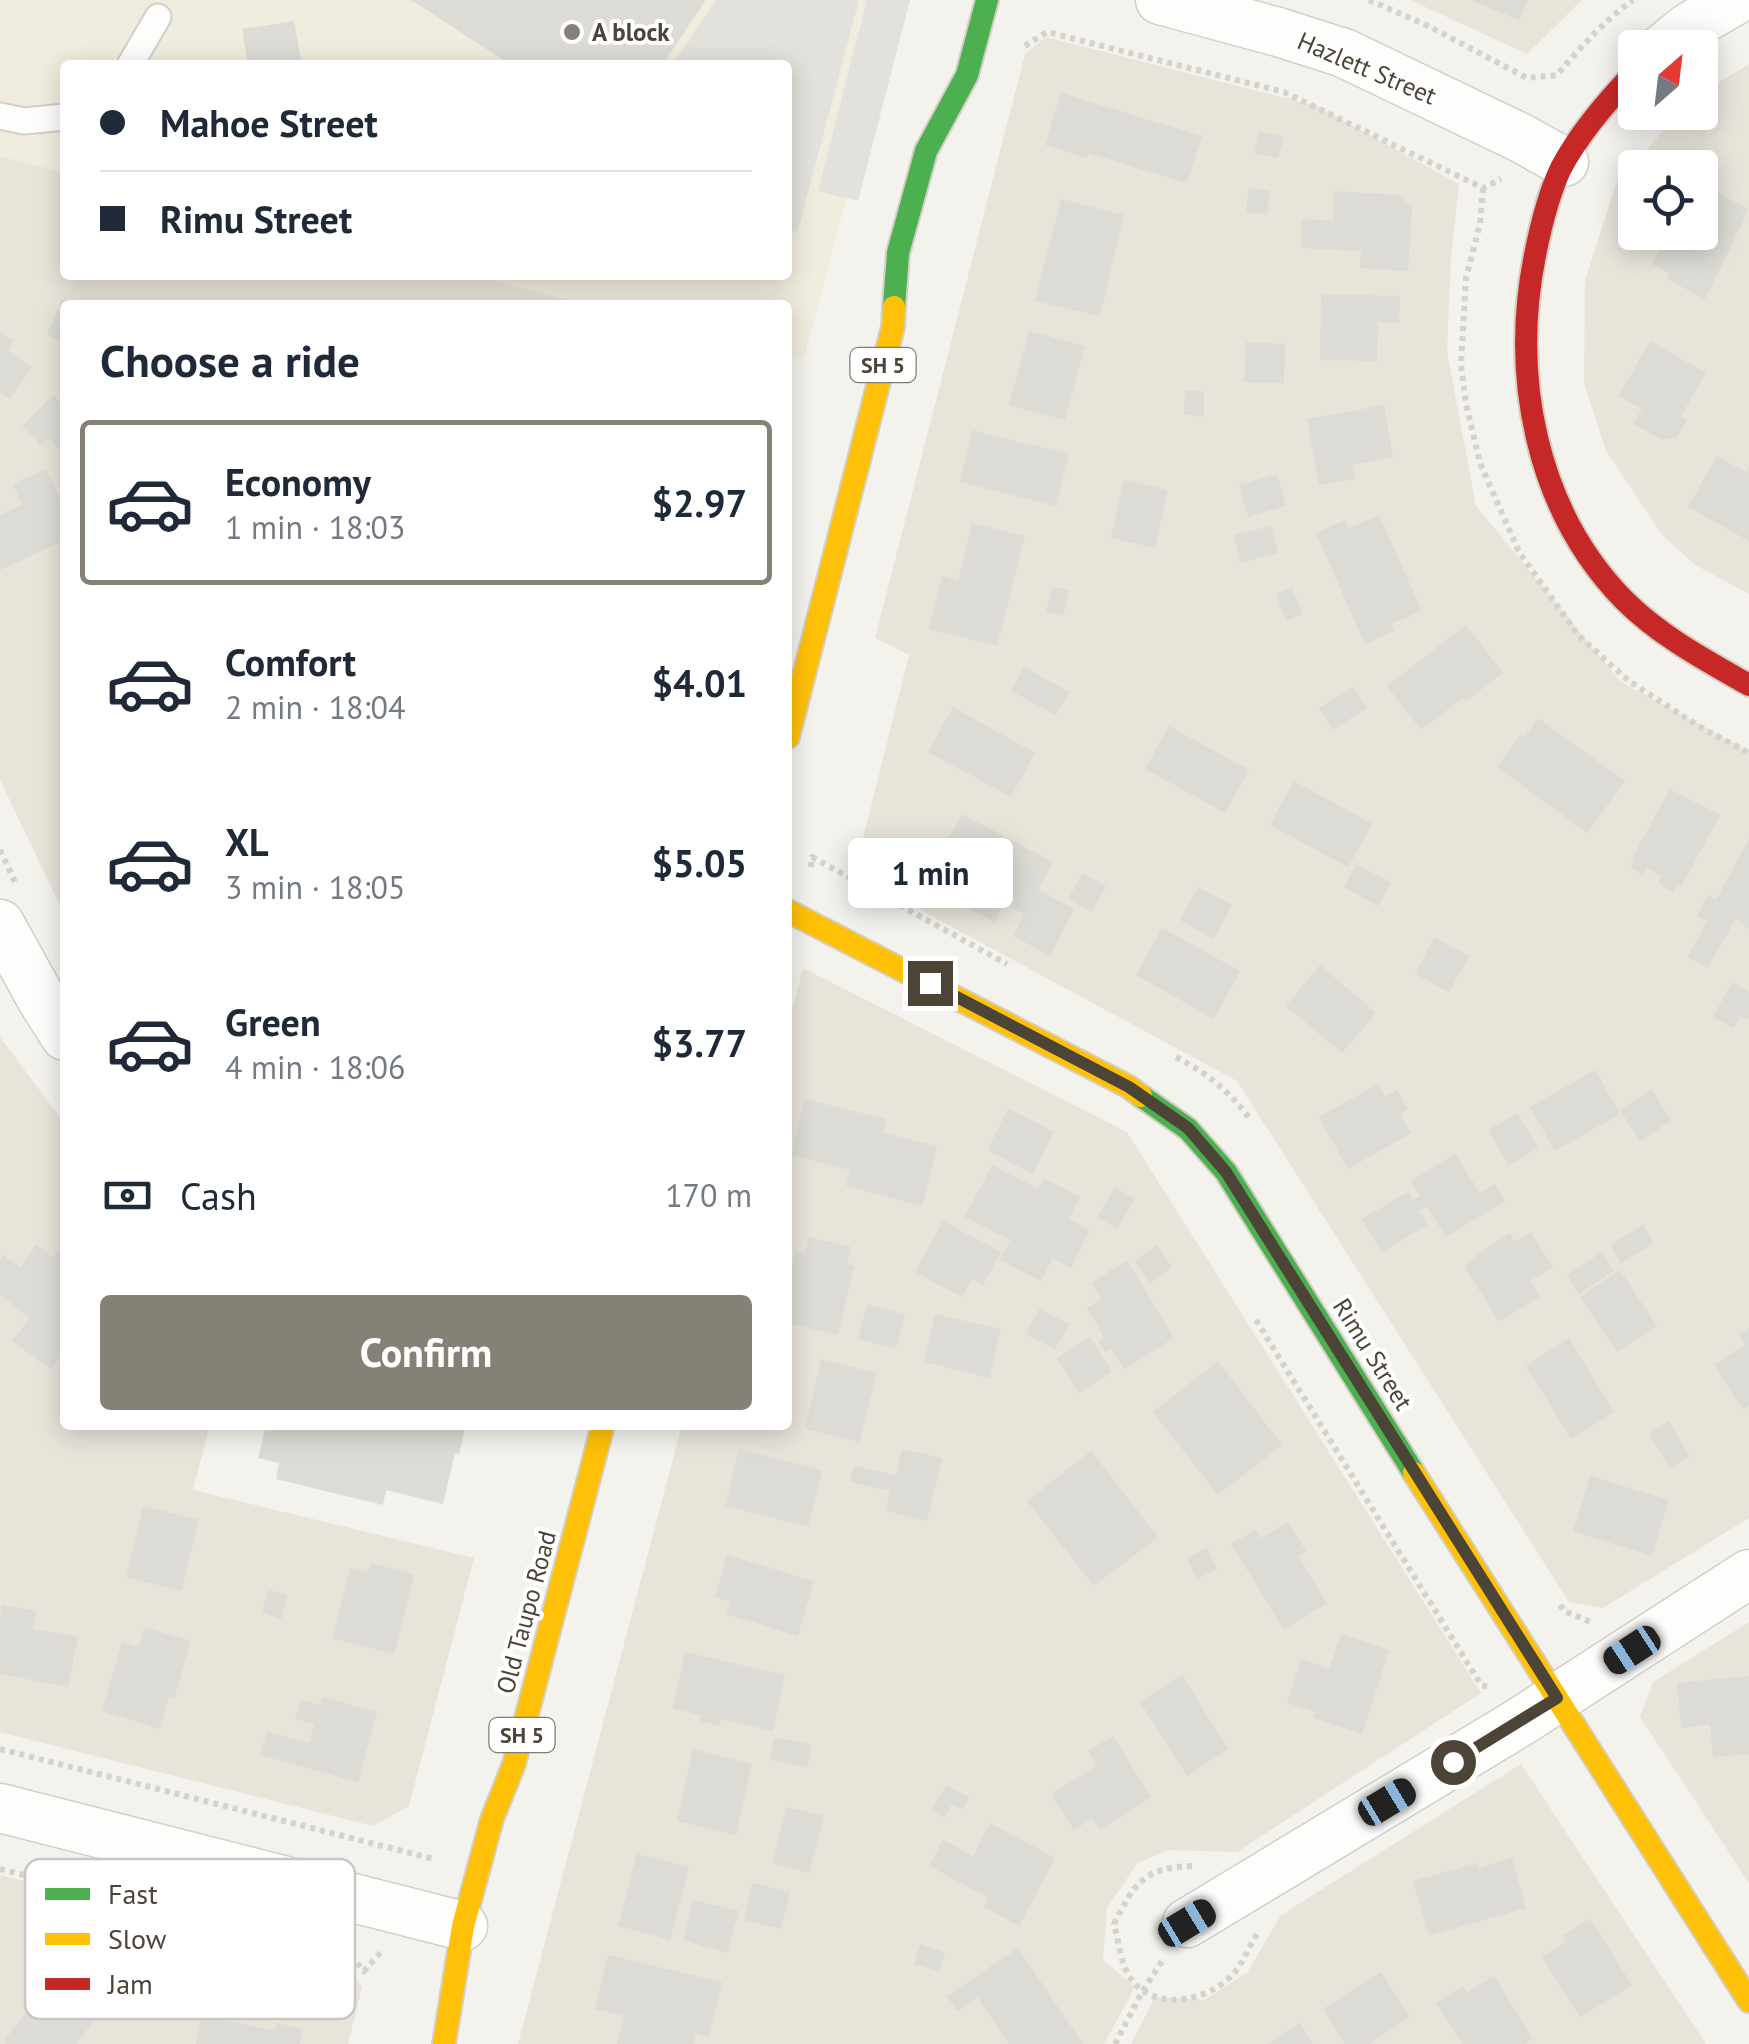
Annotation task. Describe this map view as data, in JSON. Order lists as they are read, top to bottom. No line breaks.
{"streets":{"main road":["SH 5","Rimu Street","Old Taupo Road"],"street":["Hazlett Street"]},"places":["A block"],"legend":["Fast","Slow","Jam"],"north":"top right","page":{"banner":["Mahoe Street","Rimu Street"],"heading":"Choose a ride","list":[{"name":"Economy","note":"1 min · 18:03","value":"$2.97"},{"name":"Comfort","note":"2 min · 18:04","value":"$4.01"},{"name":"XL","note":"3 min · 18:05","value":"$5.05"},{"name":"Green","note":"4 min · 18:06","value":"$3.77"}],"bubble":"1 min","pay":["Cash","170 m"],"buttons":"Confirm"}}
